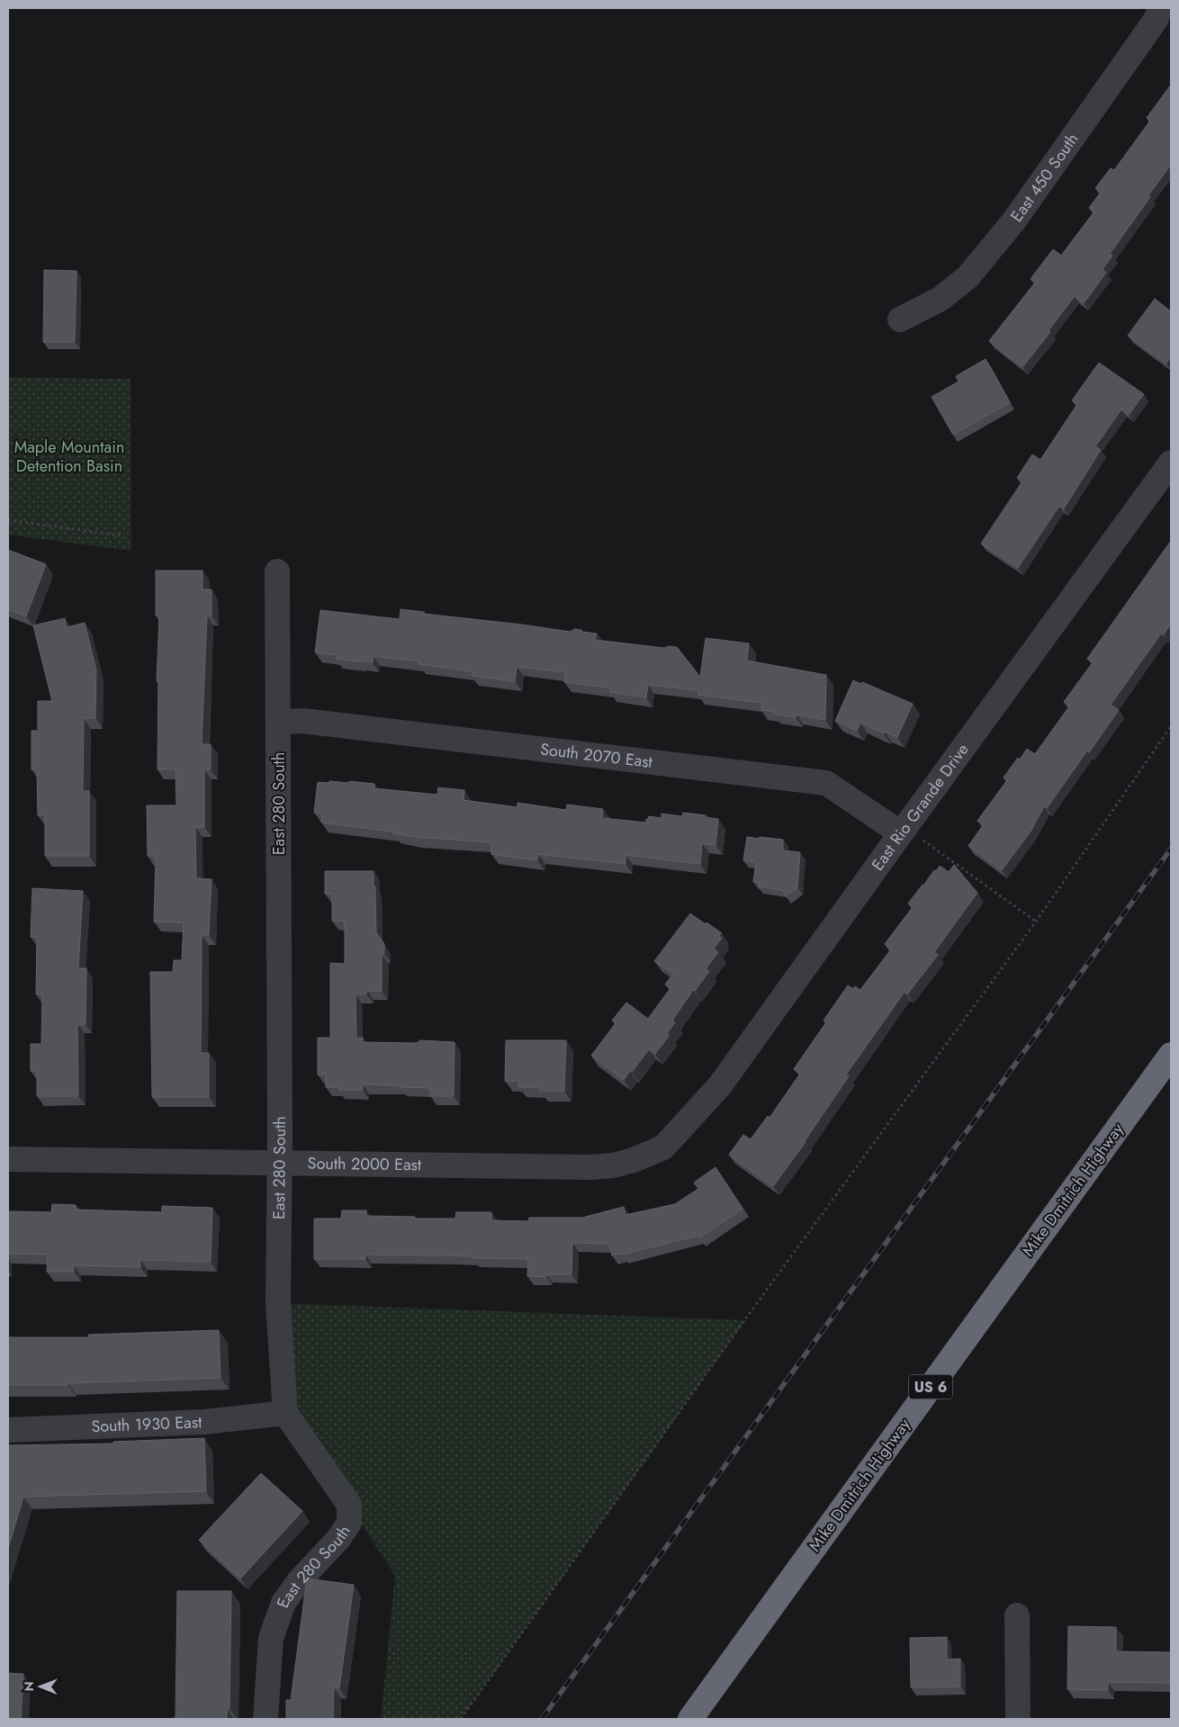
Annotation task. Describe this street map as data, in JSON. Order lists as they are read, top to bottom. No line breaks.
{"streets":{"highway":["Mike Dmitrich Highway","US 6"],"street":["East 450 South","South 2070 East","East 280 South","East Rio Grande Drive","South 2000 East","South 1930 East"]},"crossings":[["South 2070 East","East 280 South"],["South 2070 East","East Rio Grande Drive"],["East 280 South","South 2000 East"],["East 280 South","South 1930 East"],["East Rio Grande Drive","South 2000 East"]],"parks":["Maple Mountain Detention Basin"],"north":"left"}
